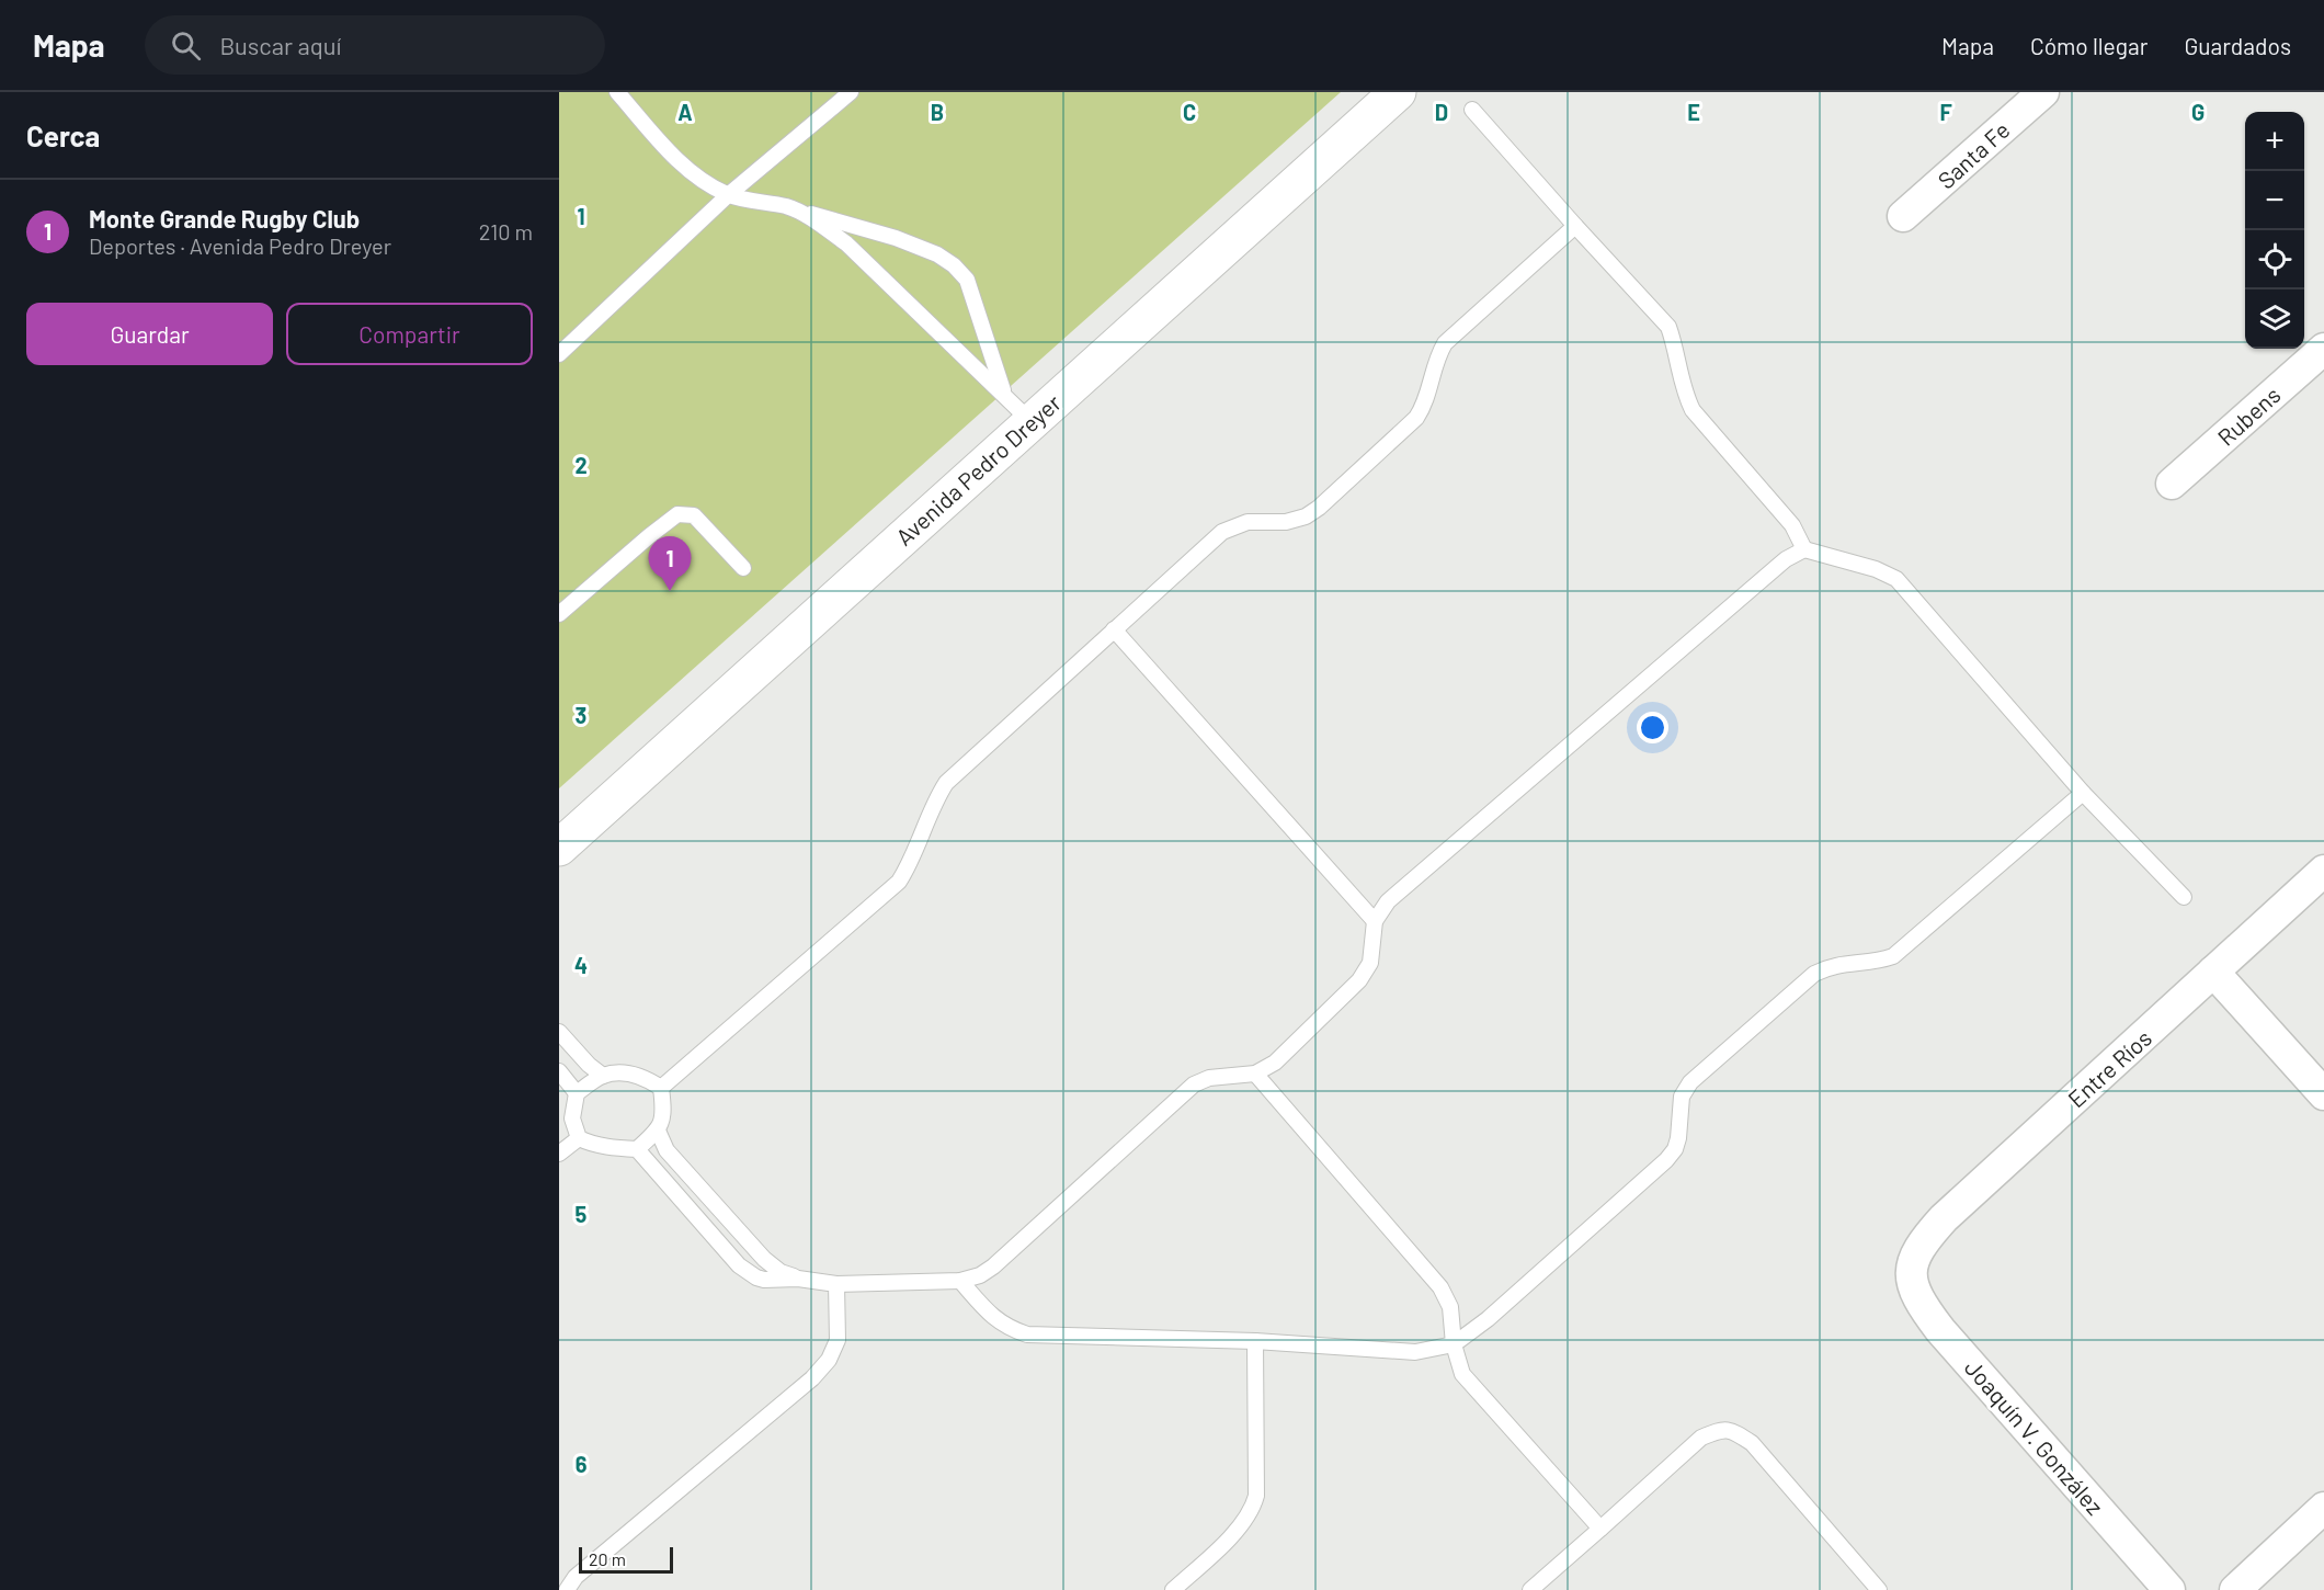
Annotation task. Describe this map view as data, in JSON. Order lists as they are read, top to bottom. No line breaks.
{"streets":{"main road":["Avenida Pedro Dreyer"],"street":["Santa Fe","Rubens","Entre Ríos","Joaquín V. González"]},"crossings":[["Entre Ríos","Joaquín V. González"]],"scale_bar":"20 m","page":{"header":"Mapa","search":"Buscar aquí","nav":["Mapa","Cómo llegar","Guardados"],"heading":"Cerca","map_buttons":["+","−"],"list":[{"mark":"1","name":"Monte Grande Rugby Club","note":"Deportes · Avenida Pedro Dreyer","value":"210 m"}],"buttons":["Guardar","Compartir"],"pins":"1","scale":"20 m"},"grid":{"columns":["A","B","C","D","E","F","G"],"rows":["1","2","3","4","5","6"]}}
